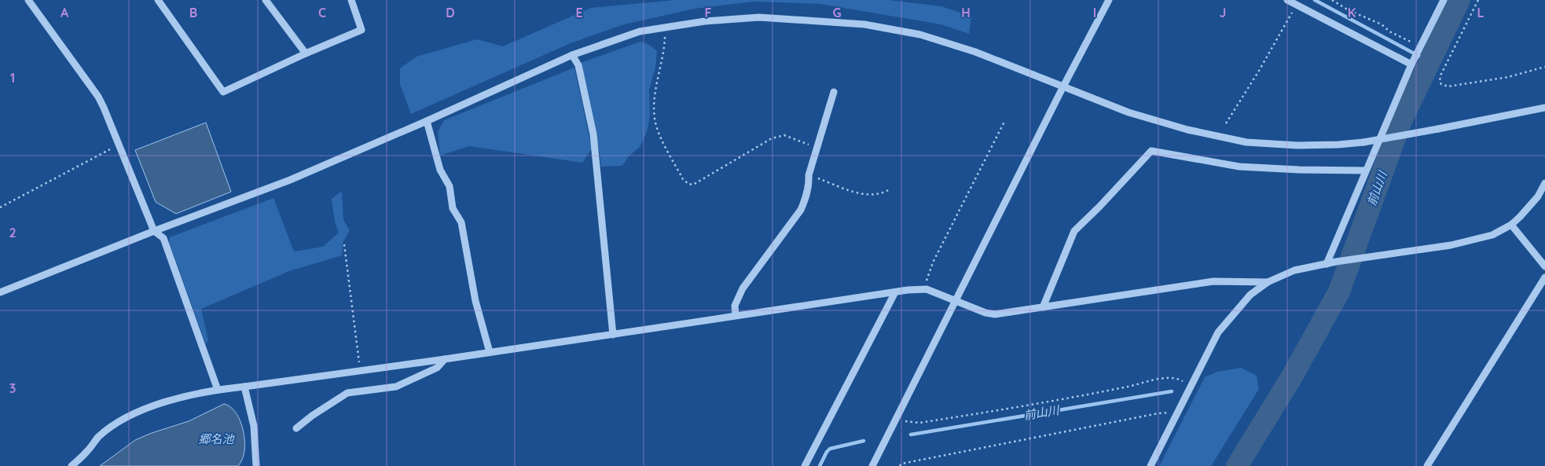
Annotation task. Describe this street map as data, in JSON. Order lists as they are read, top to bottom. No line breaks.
{"water":["前山川","郷名池"],"grid":{"columns":["A","B","C","D","E","F","G","H","I","J","K","L"],"rows":["1","2","3"]}}
